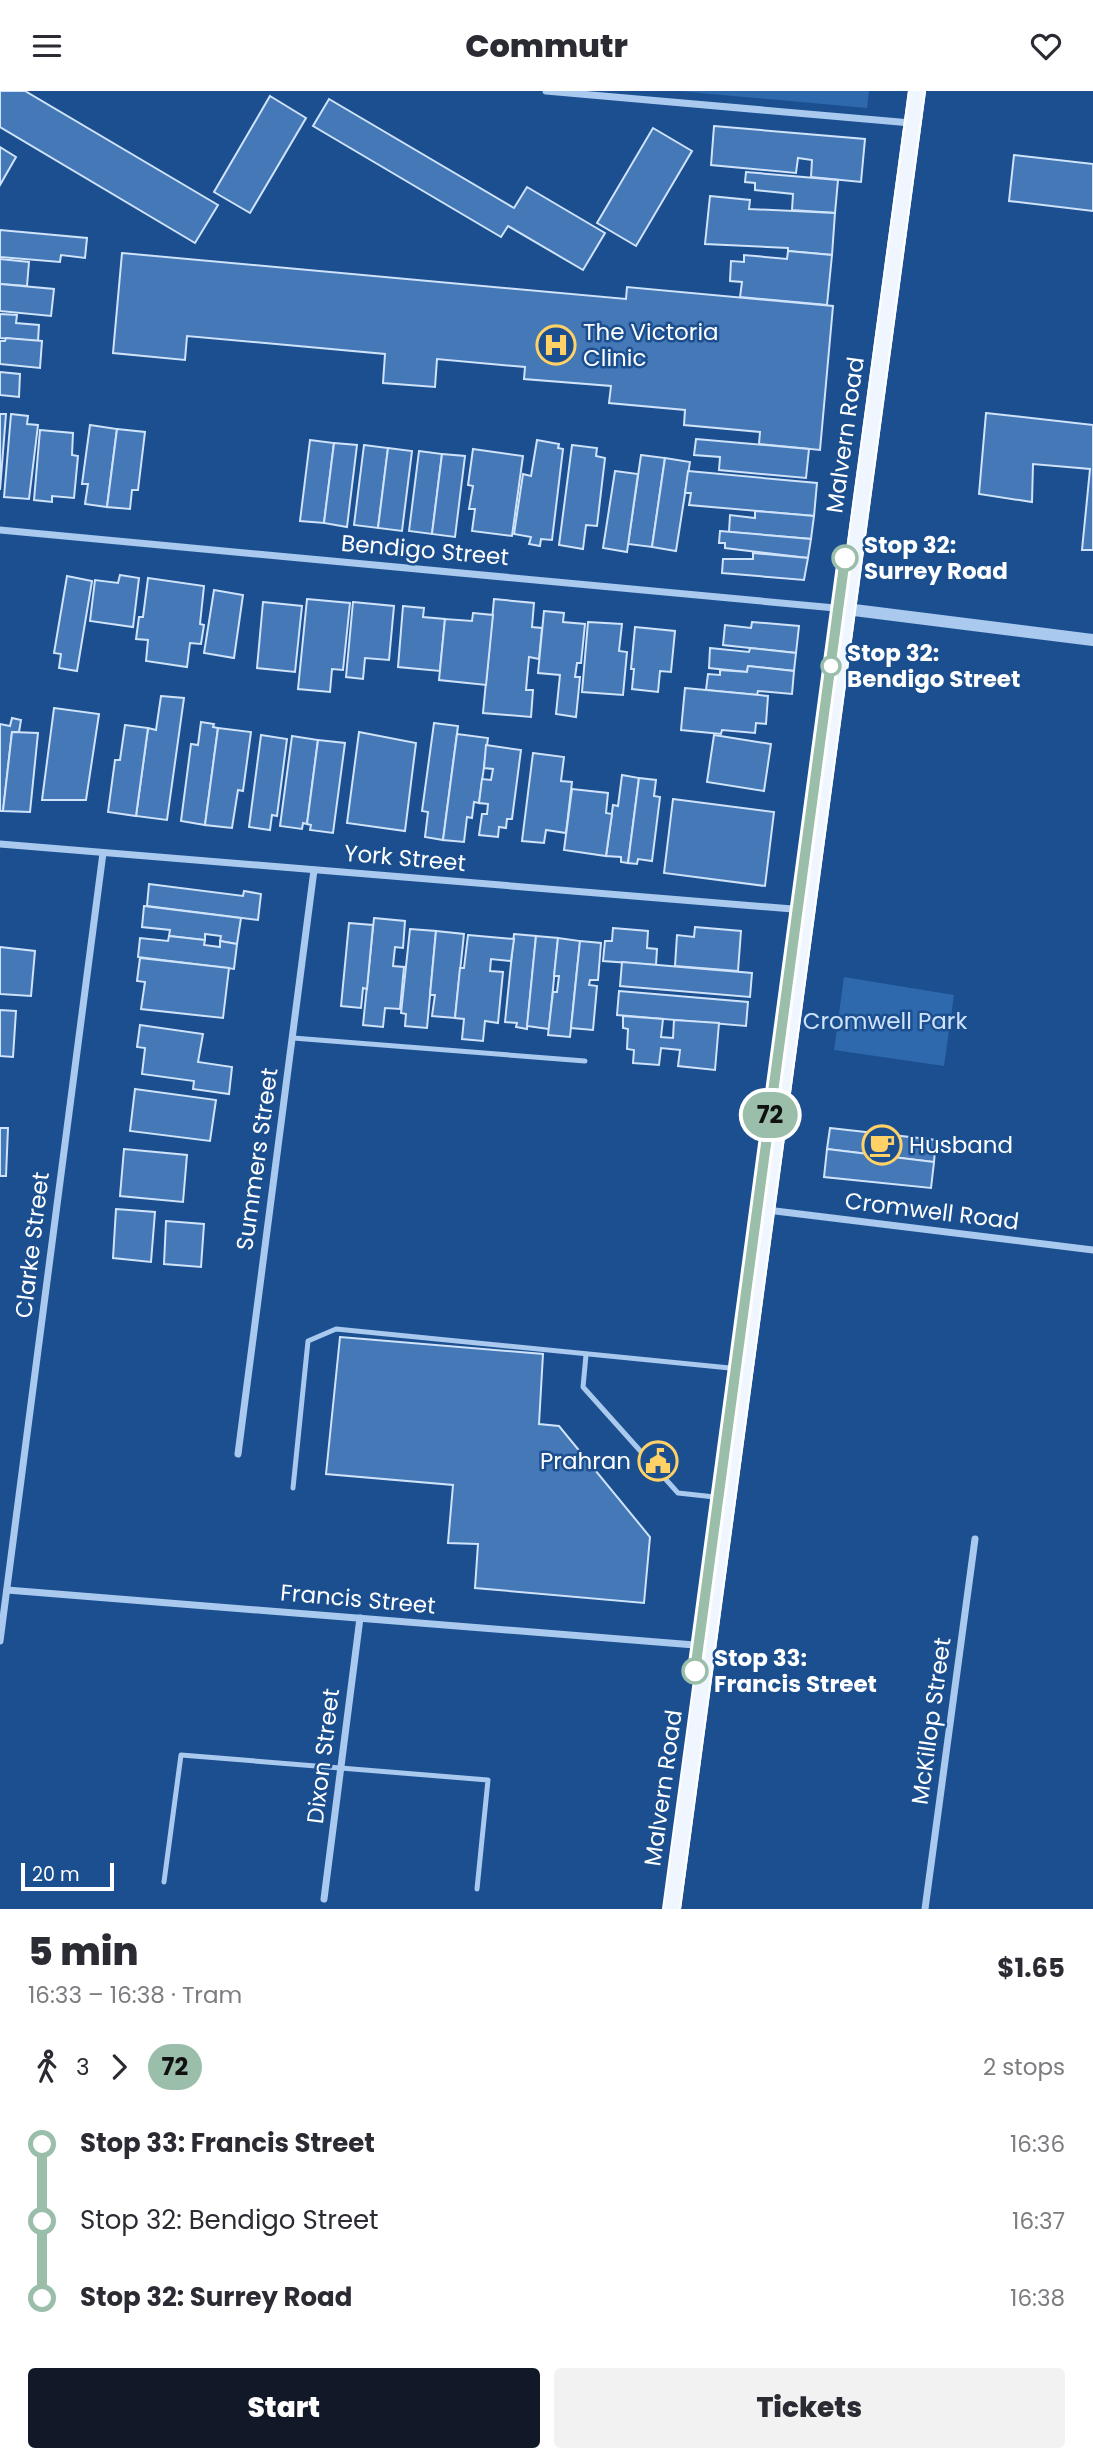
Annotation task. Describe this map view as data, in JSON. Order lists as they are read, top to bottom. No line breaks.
{"streets":{"main road":["Malvern Road"],"street":["Bendigo Street","York Street","Summers Street","Cromwell Road","Clarke Street","Francis Street","McKillop Street","Dixon Street"]},"crossings":[["Malvern Road","Bendigo Street"],["Malvern Road","York Street"],["Malvern Road","Cromwell Road"],["Malvern Road","Francis Street"],["York Street","Summers Street"],["York Street","Clarke Street"],["Clarke Street","Francis Street"],["Francis Street","Dixon Street"]],"parks":["Cromwell Park"],"places":{"hospital":["The Victoria Clinic"],"other":["Stop 32: Surrey Road","Stop 32: Bendigo Street","Stop 33: Francis Street"],"cafe":["Husband"],"public building":["Prahran"]},"lines":["tram line 72"],"scale_bar":"20 m","page":{"header":"Commutr","on_map":"72","scale":"20 m","heading":["5 min","16:33 – 16:38 · Tram","$1.65"],"legs":["3","72","2 stops"],"list":[{"name":"Stop 33: Francis Street","value":"16:36"},{"name":"Stop 32: Bendigo Street","value":"16:37"},{"name":"Stop 32: Surrey Road","value":"16:38"}],"buttons":["Start","Tickets"]}}
